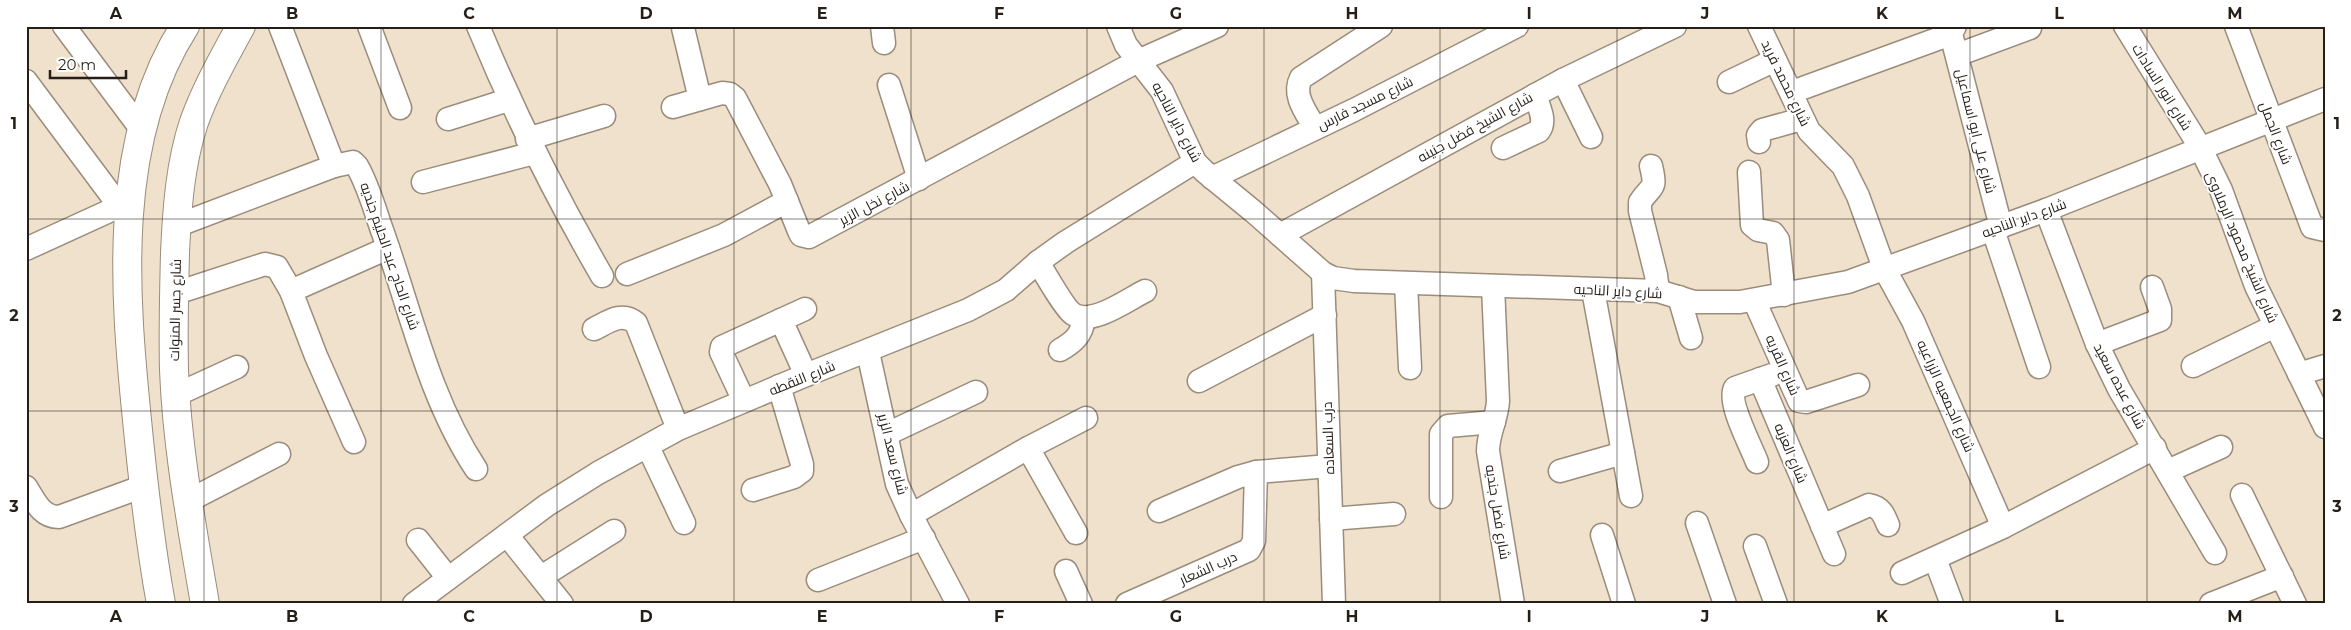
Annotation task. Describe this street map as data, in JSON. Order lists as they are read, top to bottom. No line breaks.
{"streets":{"street":["شارع محمد فريد","شارع انور السادات","شارع مسجد فارس","شارع داير الناحيه","شارع الشيخ فضل جنينه","شارع على ابو اسماعيل","شارع الجمل","شارع نخل الزير","شارع الشيخ محمود الرملاوى","شارع الحاج عبد الحليم جنديه","شارع جسر المنوات","شارع القريه","شارع النقطه","شارع عبده سعيد","شارع الجمعيه الزراعيه","درب السعاده","شارع العزبه","شارع سعد الزير","شارع فضل جنديه","درب الشعار"]},"crossings":[["شارع محمد فريد","شارع داير الناحيه"],["شارع محمد فريد","شارع على ابو اسماعيل"],["شارع محمد فريد","شارع الجمعيه الزراعيه"],["شارع انور السادات","شارع داير الناحيه"],["شارع انور السادات","شارع الشيخ محمود الرملاوى"],["شارع مسجد فارس","شارع داير الناحيه"],["شارع داير الناحيه","شارع الشيخ فضل جنينه"],["شارع داير الناحيه","شارع على ابو اسماعيل"],["شارع داير الناحيه","شارع الجمل"],["شارع داير الناحيه","شارع نخل الزير"],["شارع داير الناحيه","شارع الشيخ محمود الرملاوى"],["شارع داير الناحيه","شارع القريه"],["شارع داير الناحيه","شارع النقطه"],["شارع داير الناحيه","شارع عبده سعيد"],["شارع داير الناحيه","شارع الجمعيه الزراعيه"],["شارع داير الناحيه","درب السعاده"],["شارع داير الناحيه","شارع فضل جنديه"],["شارع الحاج عبد الحليم جنديه","شارع جسر المنوات"],["شارع النقطه","شارع سعد الزير"]],"scale_bar":"20 m","grid":{"columns":["A","B","C","D","E","F","G","H","I","J","K","L","M"],"rows":["1","2","3"]}}
